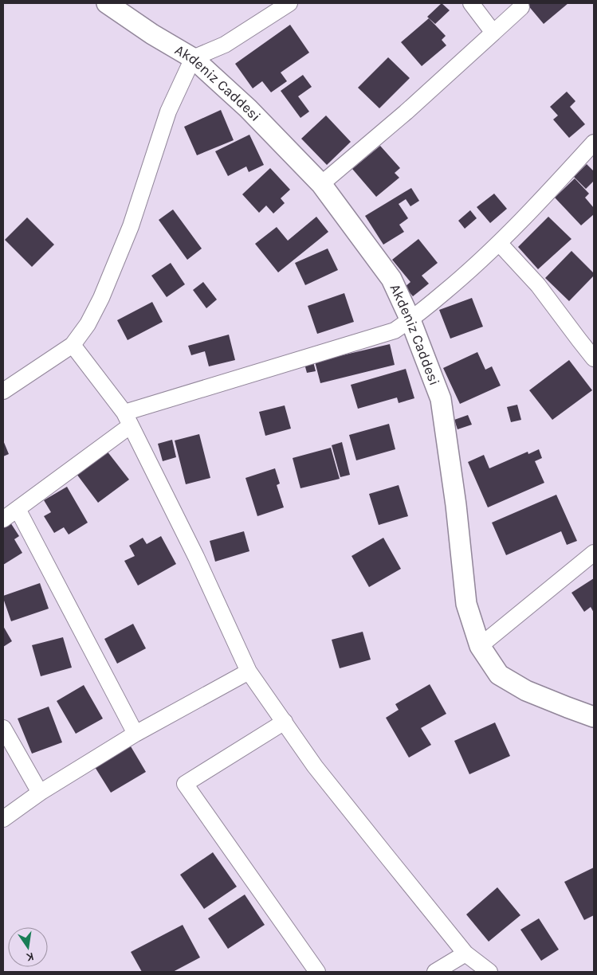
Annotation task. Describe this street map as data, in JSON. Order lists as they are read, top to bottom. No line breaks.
{"streets":{"street":["Akdeniz Caddesi"]},"north":"bottom"}
